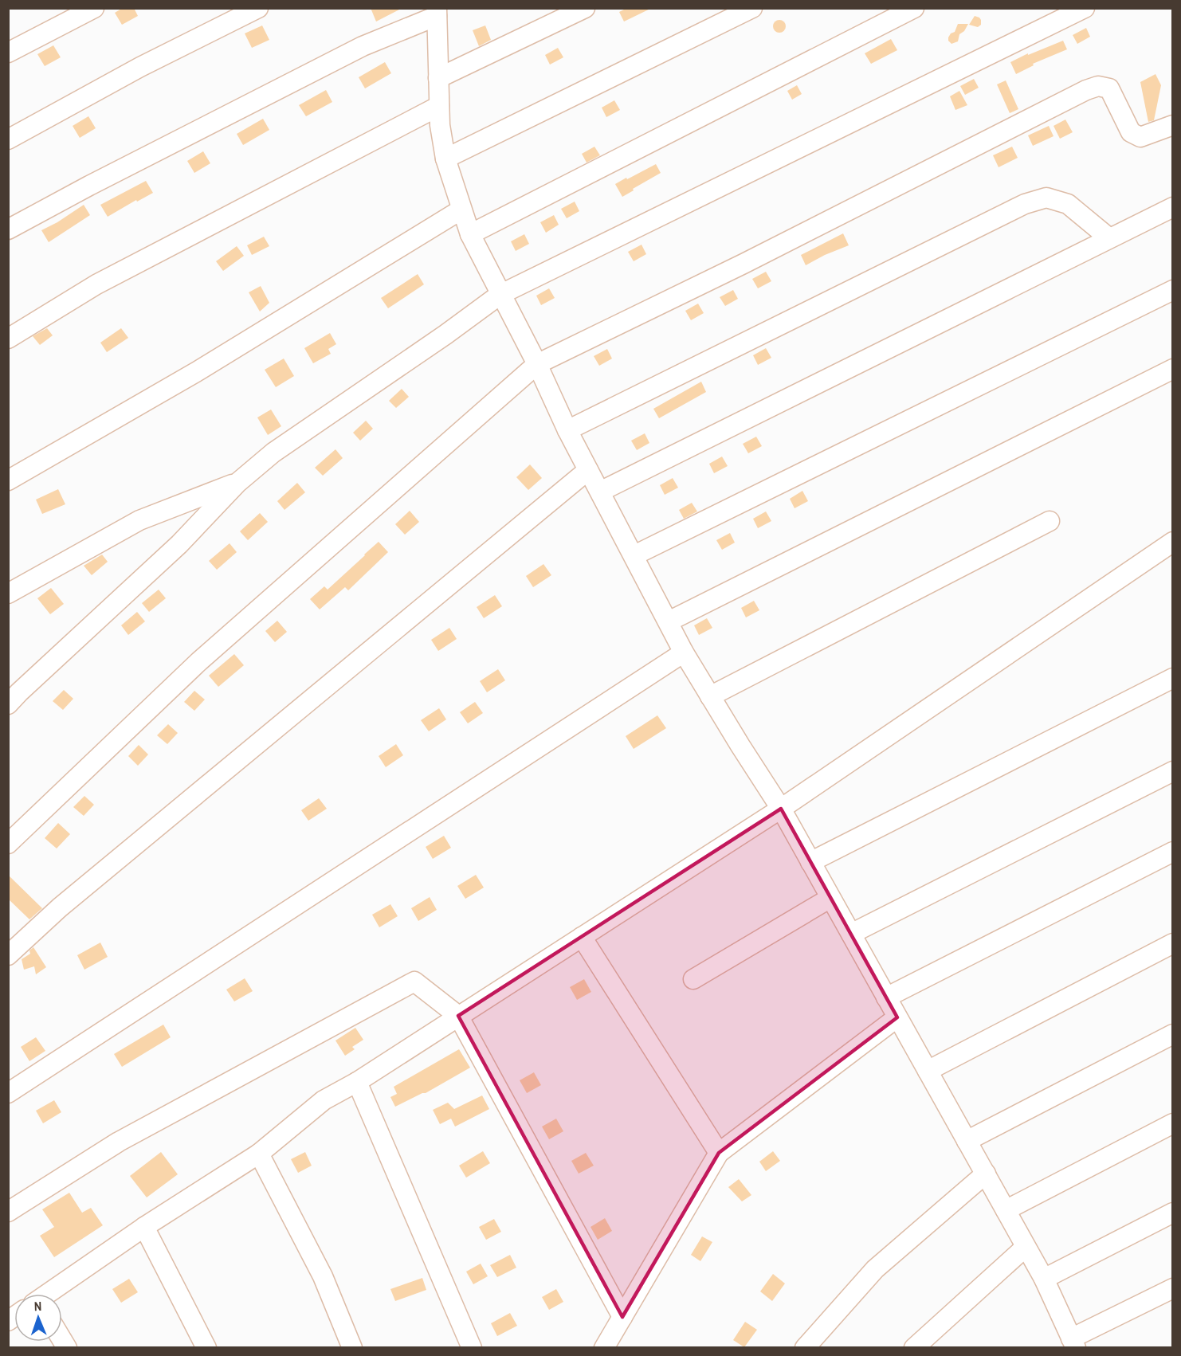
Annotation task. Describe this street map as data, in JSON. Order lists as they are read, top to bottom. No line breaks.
{"north":"top"}
